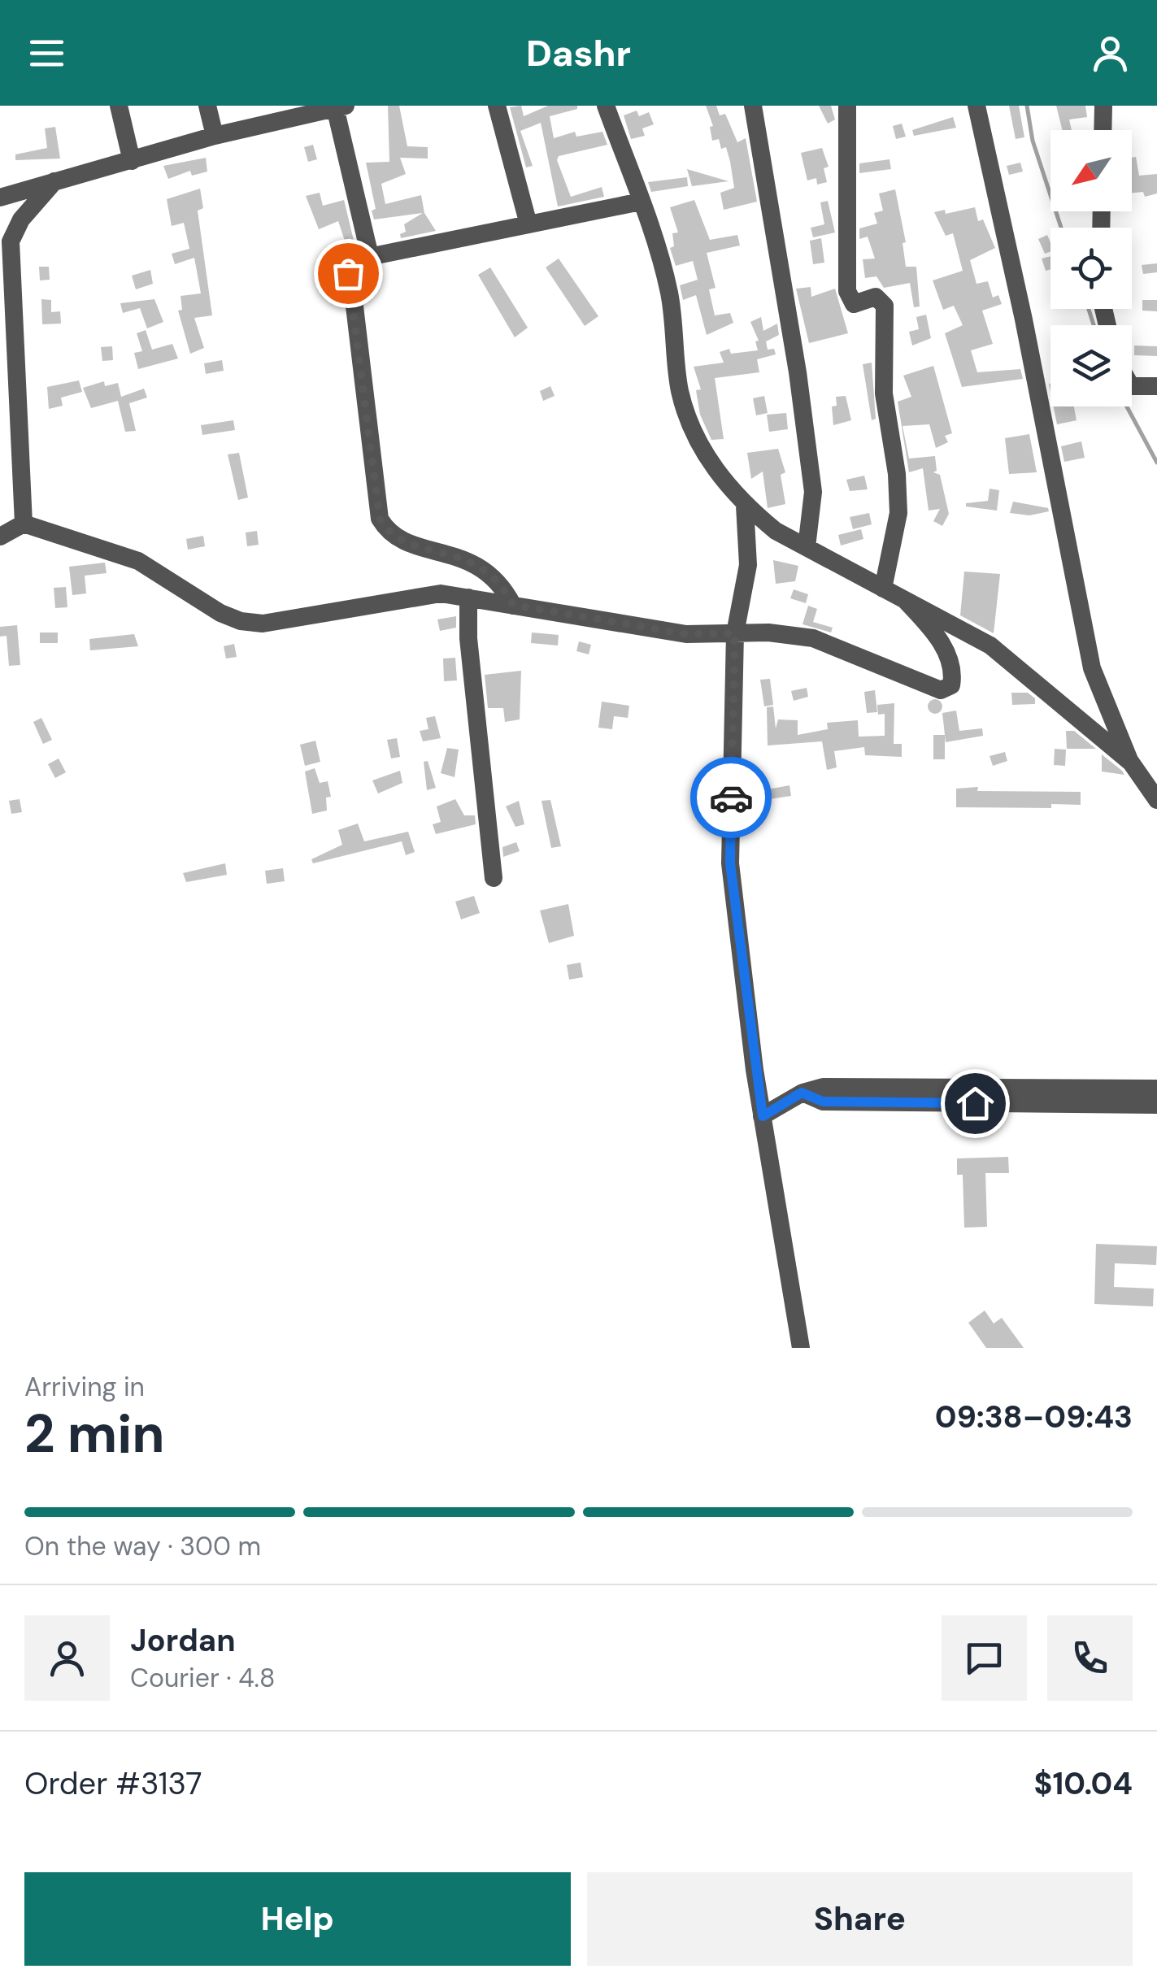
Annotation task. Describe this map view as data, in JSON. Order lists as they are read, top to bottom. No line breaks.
{"north":"bottom left","page":{"header":"Dashr","heading":["2 min","Arriving in","09:38–09:43"],"panel":["Jordan","Courier · 4.8","Order #3137","$10.04"],"bar":"On the way · 300 m","buttons":["Help","Share"]}}
